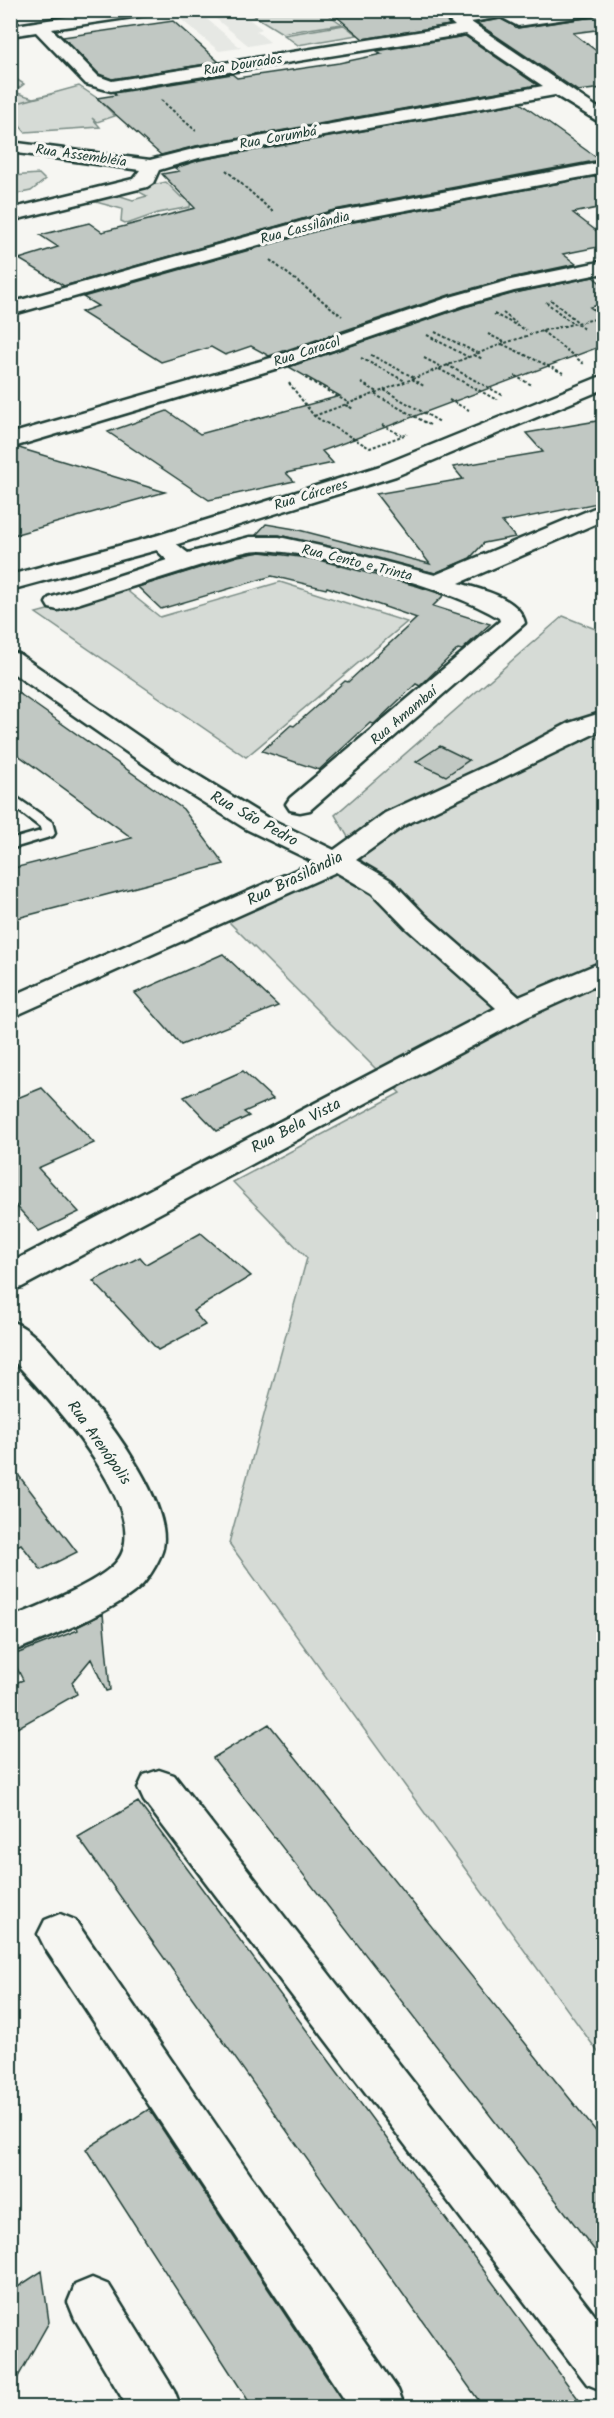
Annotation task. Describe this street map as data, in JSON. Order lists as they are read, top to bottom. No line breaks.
{"streets":{"street":["Rua Dourados","Rua Corumbá","Rua Assembléia","Rua Cassilândia","Rua Caracol","Rua Cárceres","Rua Cento e Trinta","Rua Amambaí","Rua São Pedro","Rua Brasilândia","Rua Bela Vista","Rua Arenópolis"]},"crossings":[["Rua Corumbá","Rua Assembléia"],["Rua Cento e Trinta","Rua Amambaí"],["Rua São Pedro","Rua Brasilândia"],["Rua São Pedro","Rua Bela Vista"]]}
